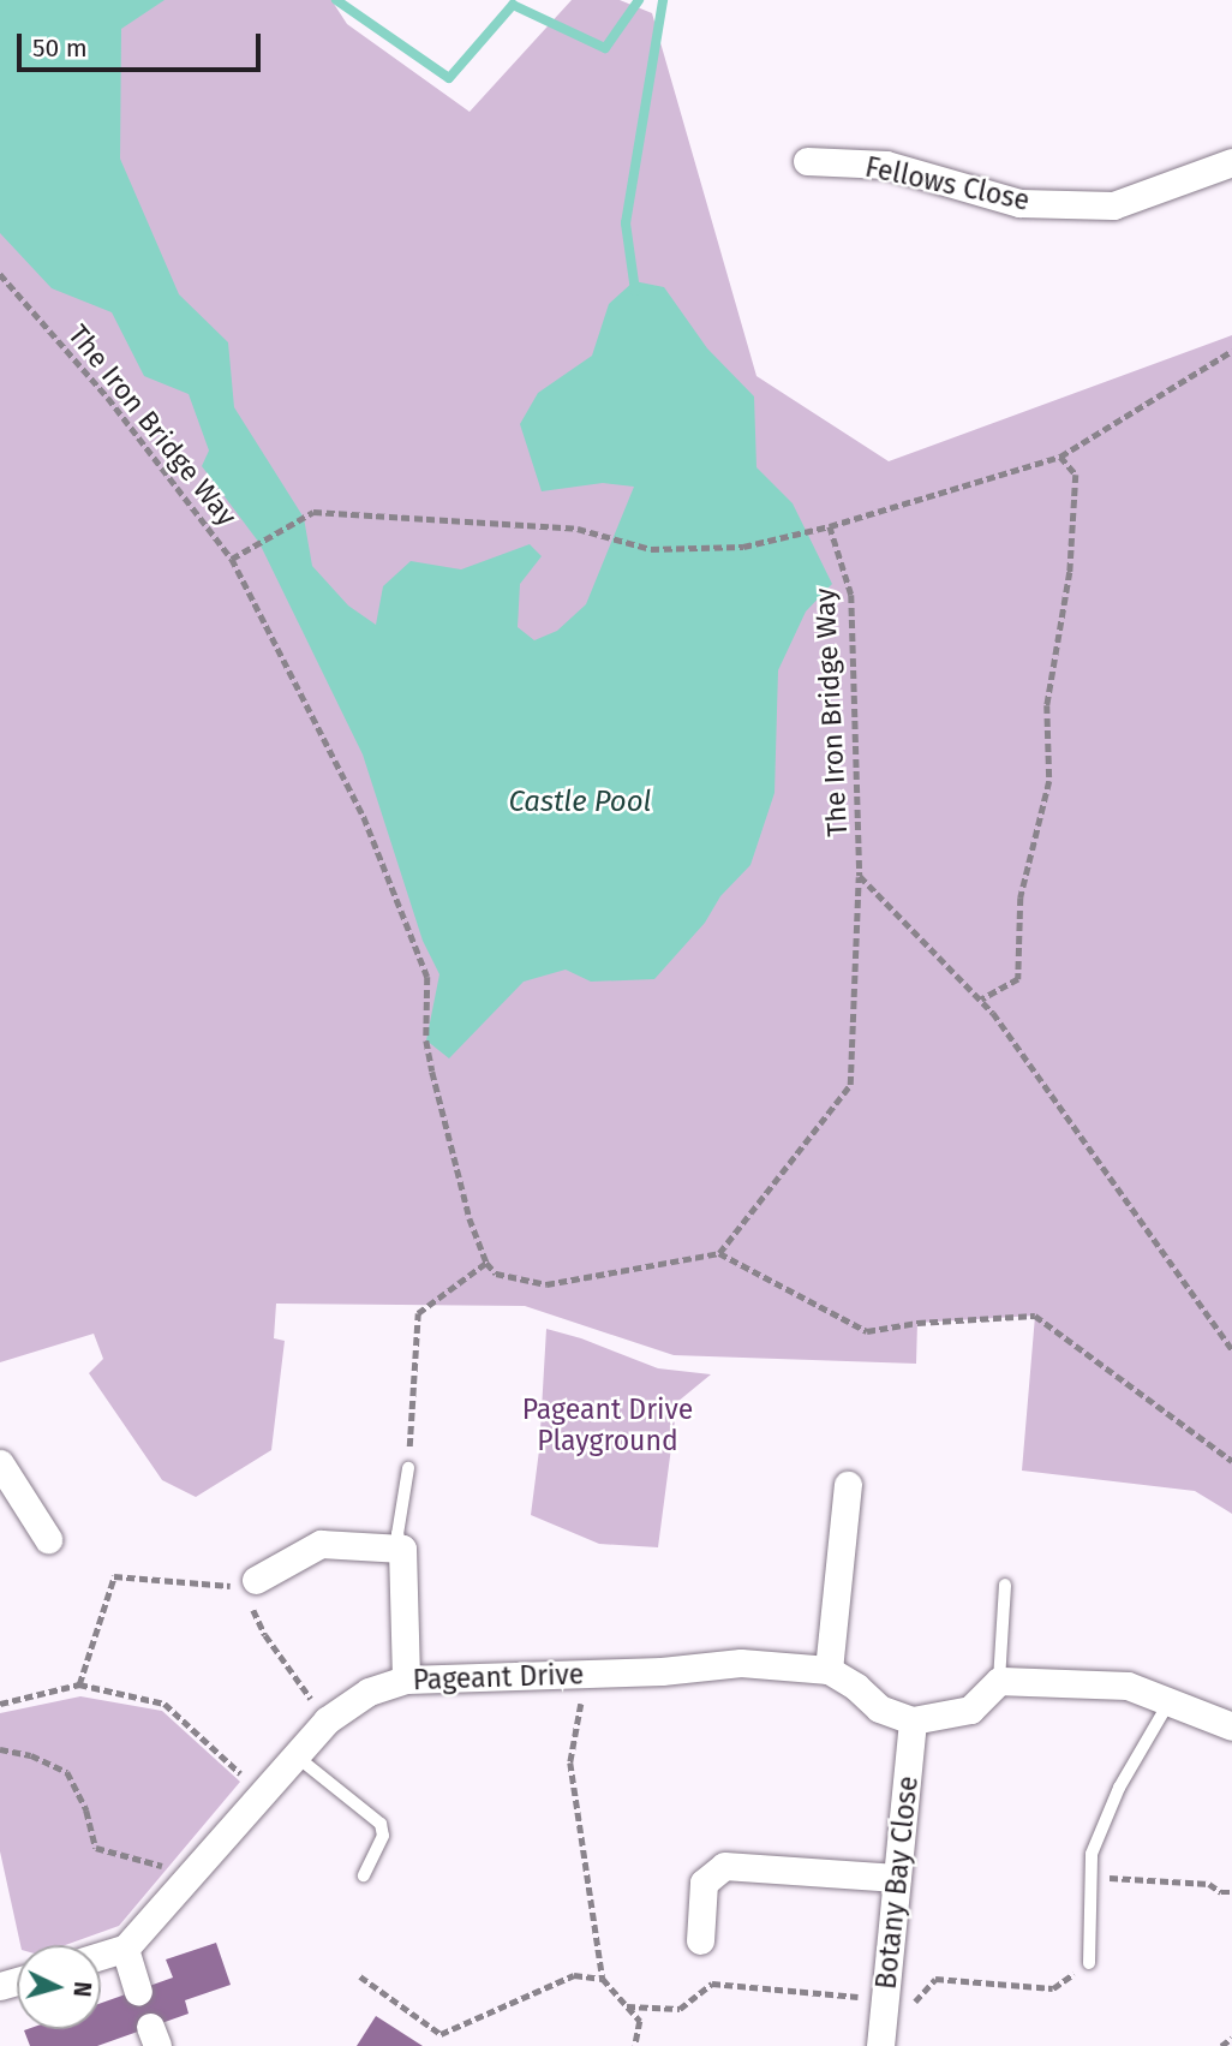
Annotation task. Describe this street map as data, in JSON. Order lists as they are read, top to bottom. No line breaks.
{"streets":{"street":["Fellows Close","Pageant Drive","Botany Bay Close"],"path":["The Iron Bridge Way"]},"crossings":[["Pageant Drive","Botany Bay Close"]],"water":["Castle Pool"],"parks":["Pageant Drive Playground"],"scale_bar":"50 m","north":"right"}
